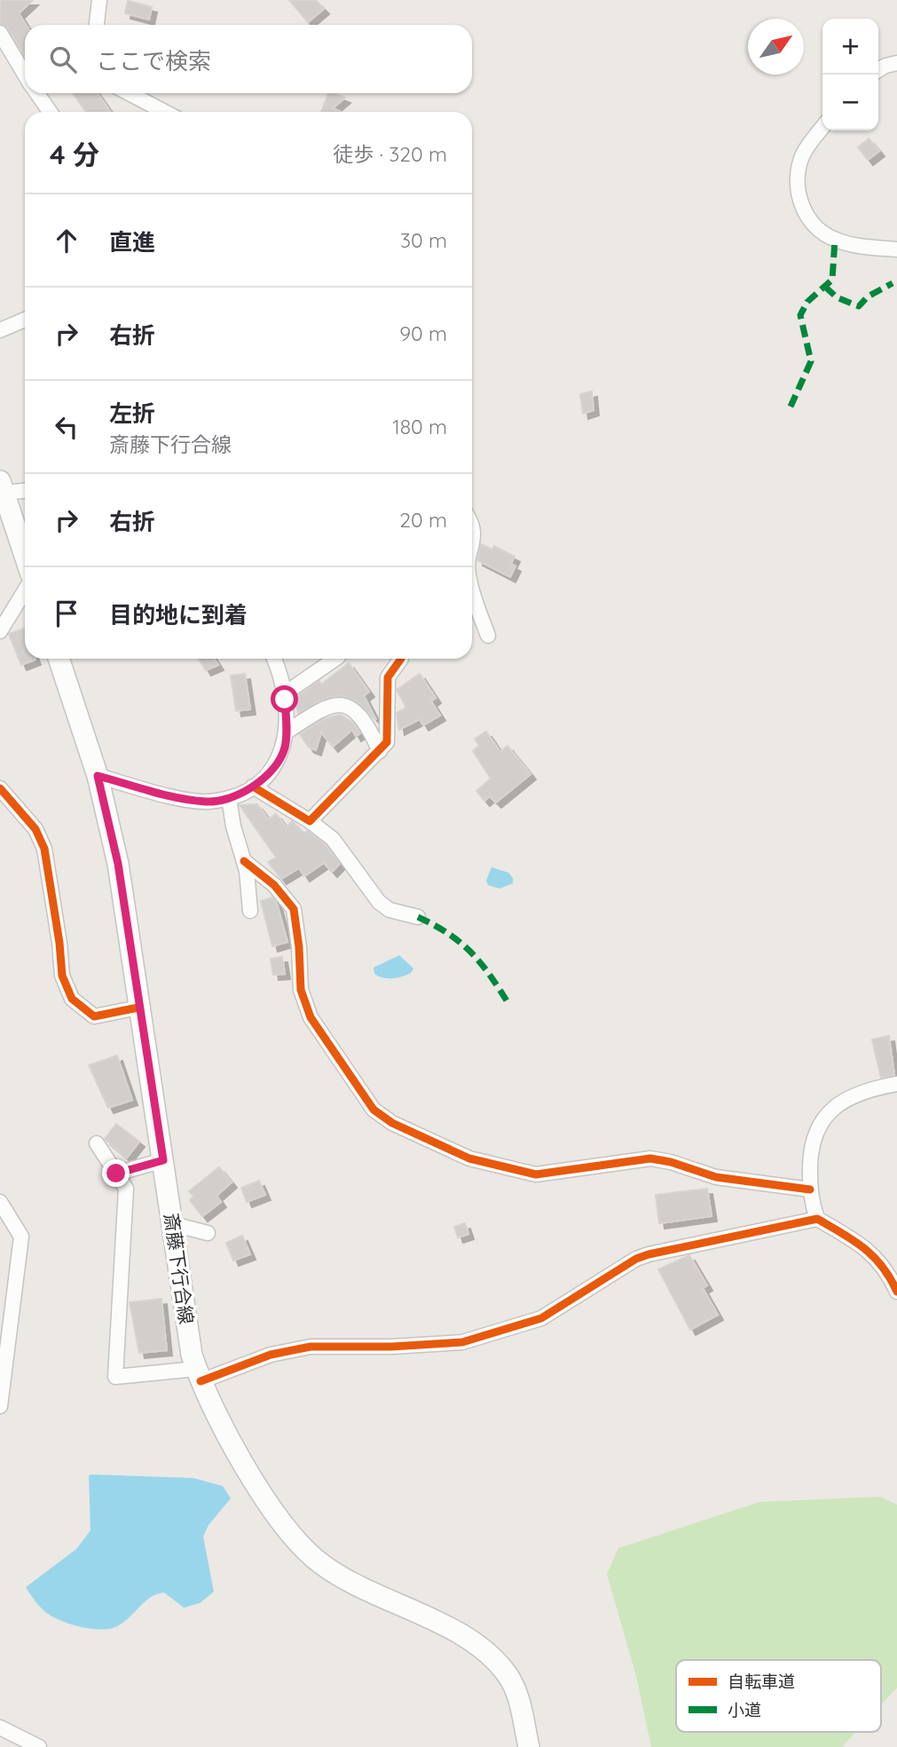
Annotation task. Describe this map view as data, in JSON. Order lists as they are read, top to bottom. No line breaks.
{"streets":{"main road":["斎藤下行合線"]},"legend":["自転車道","小道"],"north":"top right","page":{"map_buttons":["+","−"],"search":"ここで検索","heading":["4 分","徒歩 · 320 m"],"list":[["直進","30 m"],["右折","90 m"],["左折","斎藤下行合線","180 m"],["右折","20 m"],"目的地に到着"]}}
